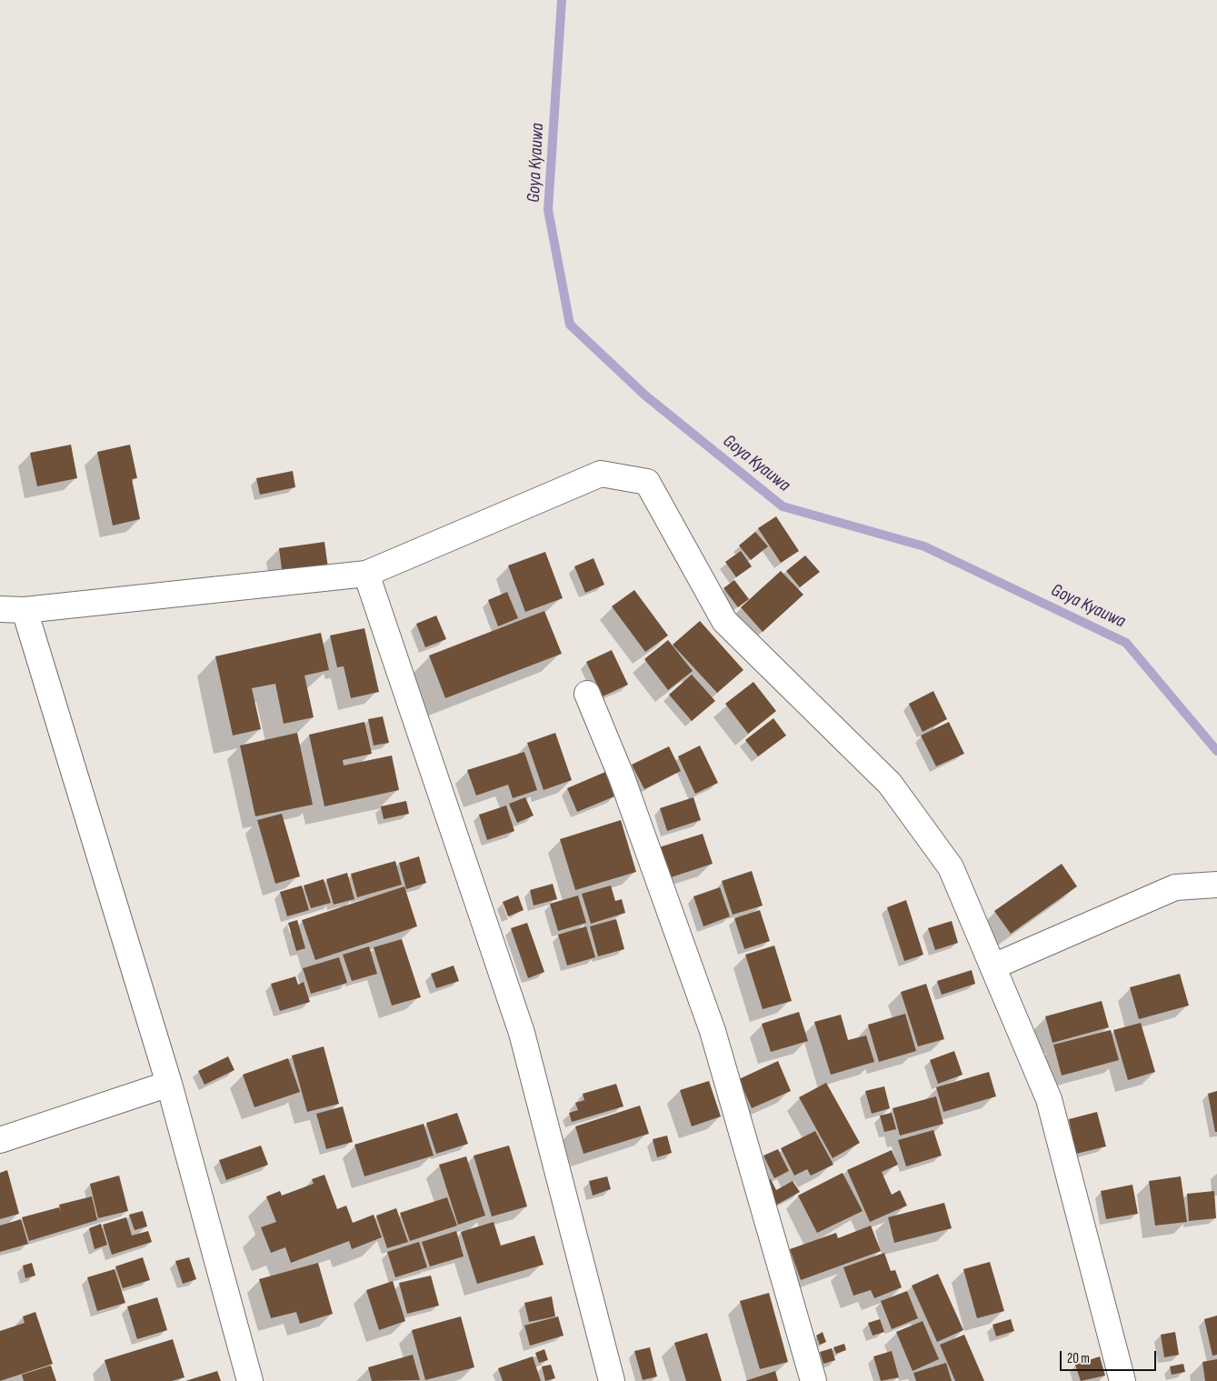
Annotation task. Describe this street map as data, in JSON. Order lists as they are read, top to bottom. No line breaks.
{"water":["Goya Kyauwa"],"scale_bar":"20 m"}
